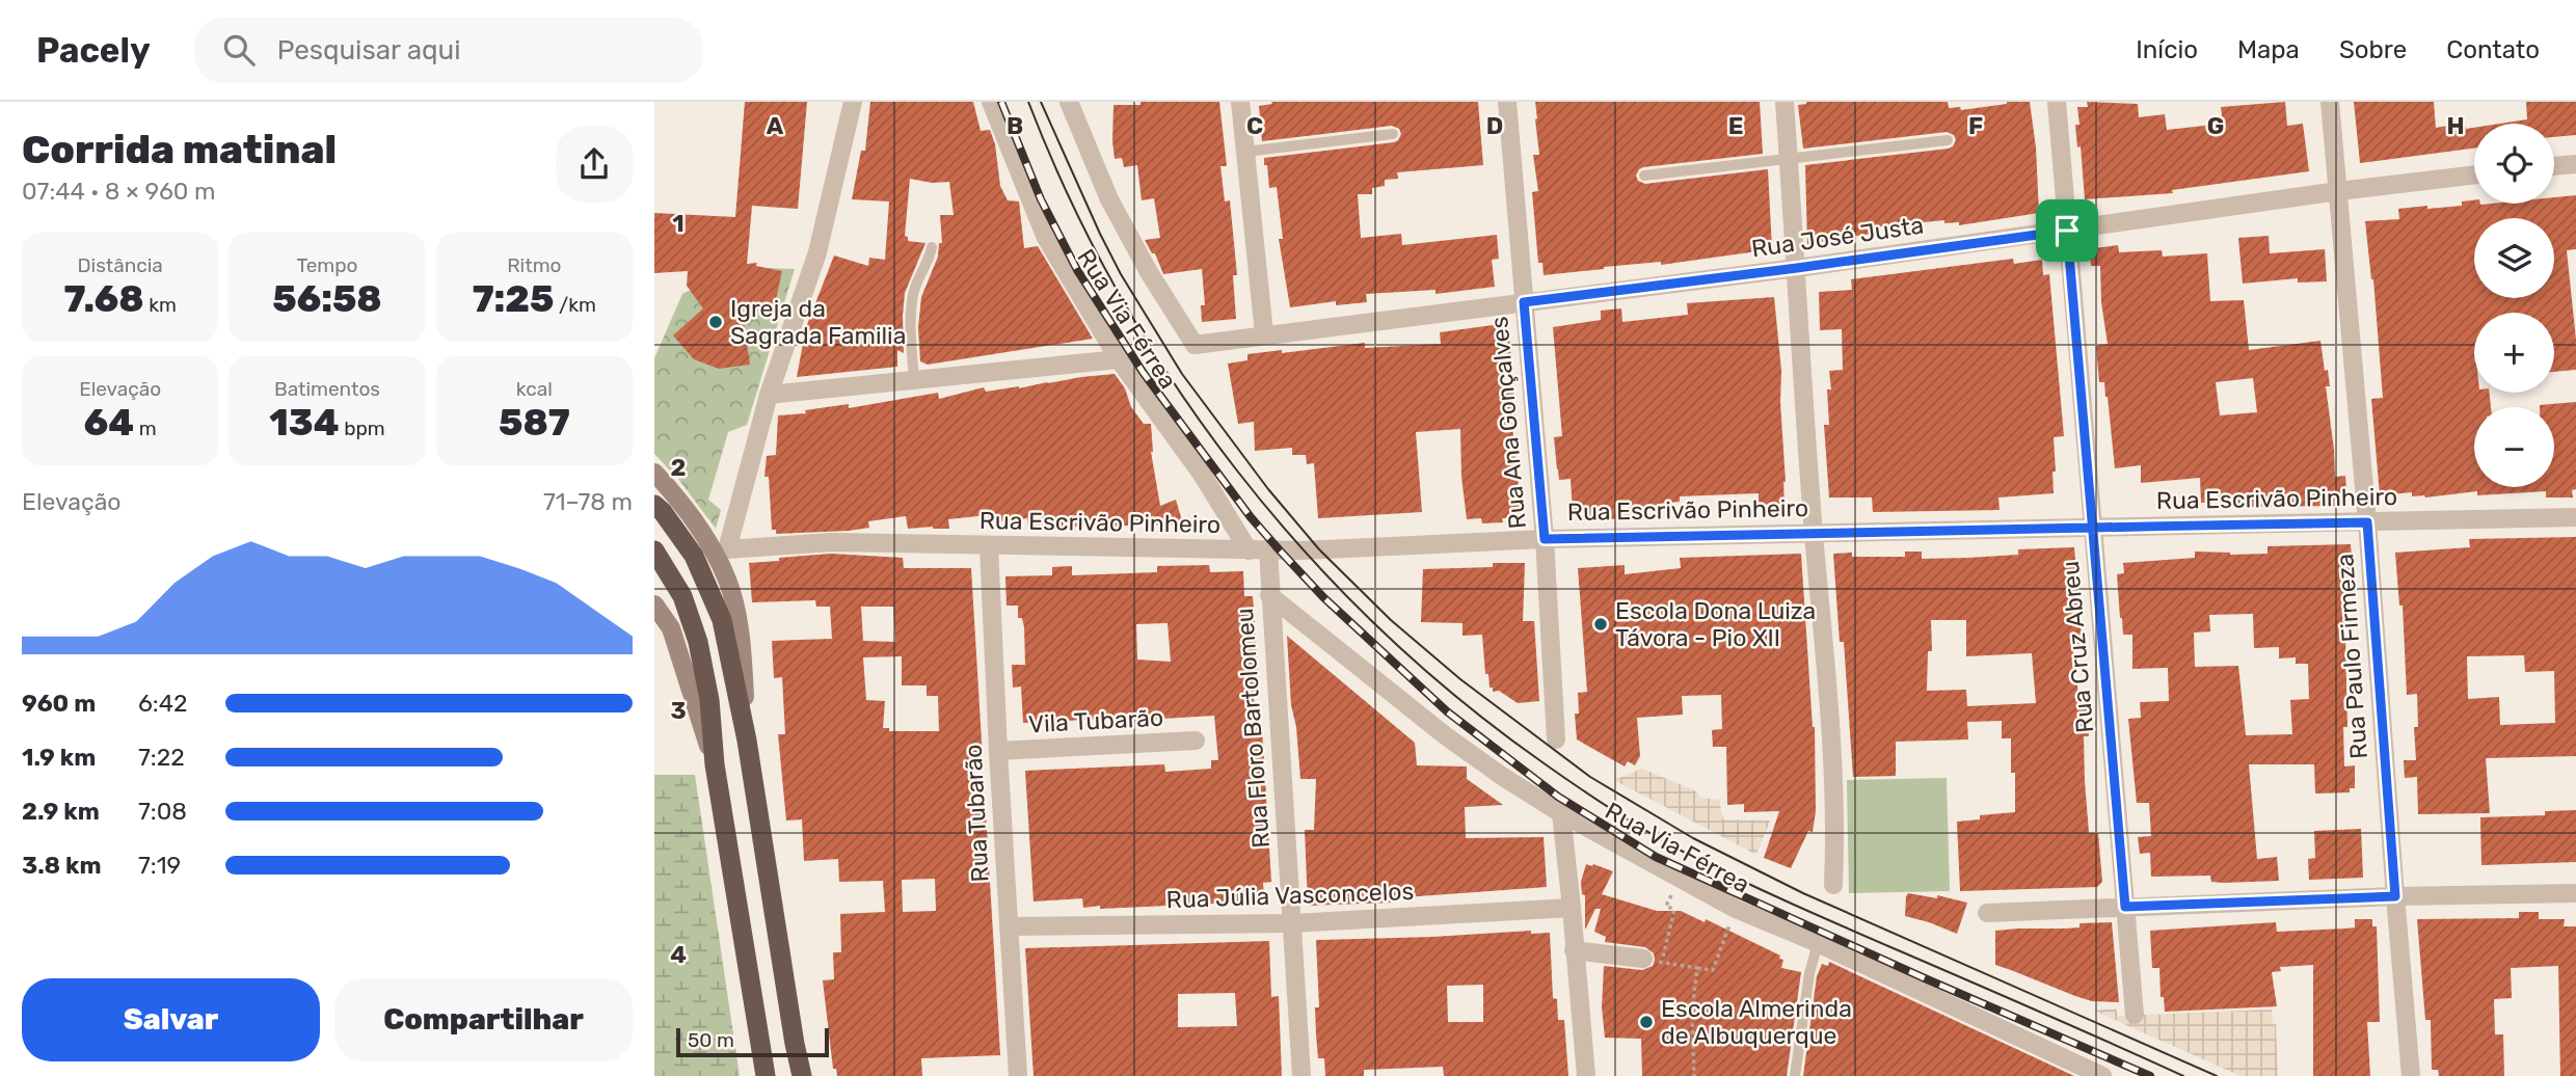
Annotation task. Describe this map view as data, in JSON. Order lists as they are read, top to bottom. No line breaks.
{"streets":{"street":["Rua José Justa","Rua Via Férrea","Rua Ana Gonçalves","Rua Escrivão Pinheiro","Rua Cruz Abreu","Rua Paulo Firmeza","Vila Tubarão","Rua Floro Bartolomeu","Rua Tubarão","Rua Júlia Vasconcelos"]},"crossings":[["Rua José Justa","Rua Via Férrea"],["Rua José Justa","Rua Ana Gonçalves"],["Rua José Justa","Rua Cruz Abreu"],["Rua José Justa","Rua Paulo Firmeza"],["Rua Via Férrea","Rua Escrivão Pinheiro"],["Rua Via Férrea","Rua Floro Bartolomeu"],["Rua Ana Gonçalves","Rua Escrivão Pinheiro"],["Rua Escrivão Pinheiro","Rua Cruz Abreu"],["Rua Escrivão Pinheiro","Rua Paulo Firmeza"],["Rua Escrivão Pinheiro","Rua Floro Bartolomeu"],["Rua Escrivão Pinheiro","Rua Tubarão"],["Vila Tubarão","Rua Tubarão"],["Rua Floro Bartolomeu","Rua Júlia Vasconcelos"],["Rua Tubarão","Rua Júlia Vasconcelos"]],"places":["Igreja da Sagrada Familia","Escola Dona Luiza Távora - Pio XII","Escola Almerinda de Albuquerque"],"scale_bar":"50 m","page":{"header":"Pacely","search":"Pesquisar aqui","nav":["Início","Mapa","Sobre","Contato"],"heading":["Corrida matinal","07:44 · 8 × 960 m"],"map_buttons":["+","−"],"stats":[["Distância","7.68 km"],["Tempo","56:58"],["Ritmo","7:25 /km"],["Elevação","64 m"],["Batimentos","134 bpm"],["kcal","587"]],"chart":["Elevação","71–78 m"],"list":[{"name":"960 m","note":"6:42"},{"name":"1.9 km","note":"7:22"},{"name":"2.9 km","note":"7:08"},{"name":"3.8 km","note":"7:19"}],"buttons":["Salvar","Compartilhar"],"scale":"50 m"},"grid":{"columns":["A","B","C","D","E","F","G","H"],"rows":["1","2","3","4"]}}
